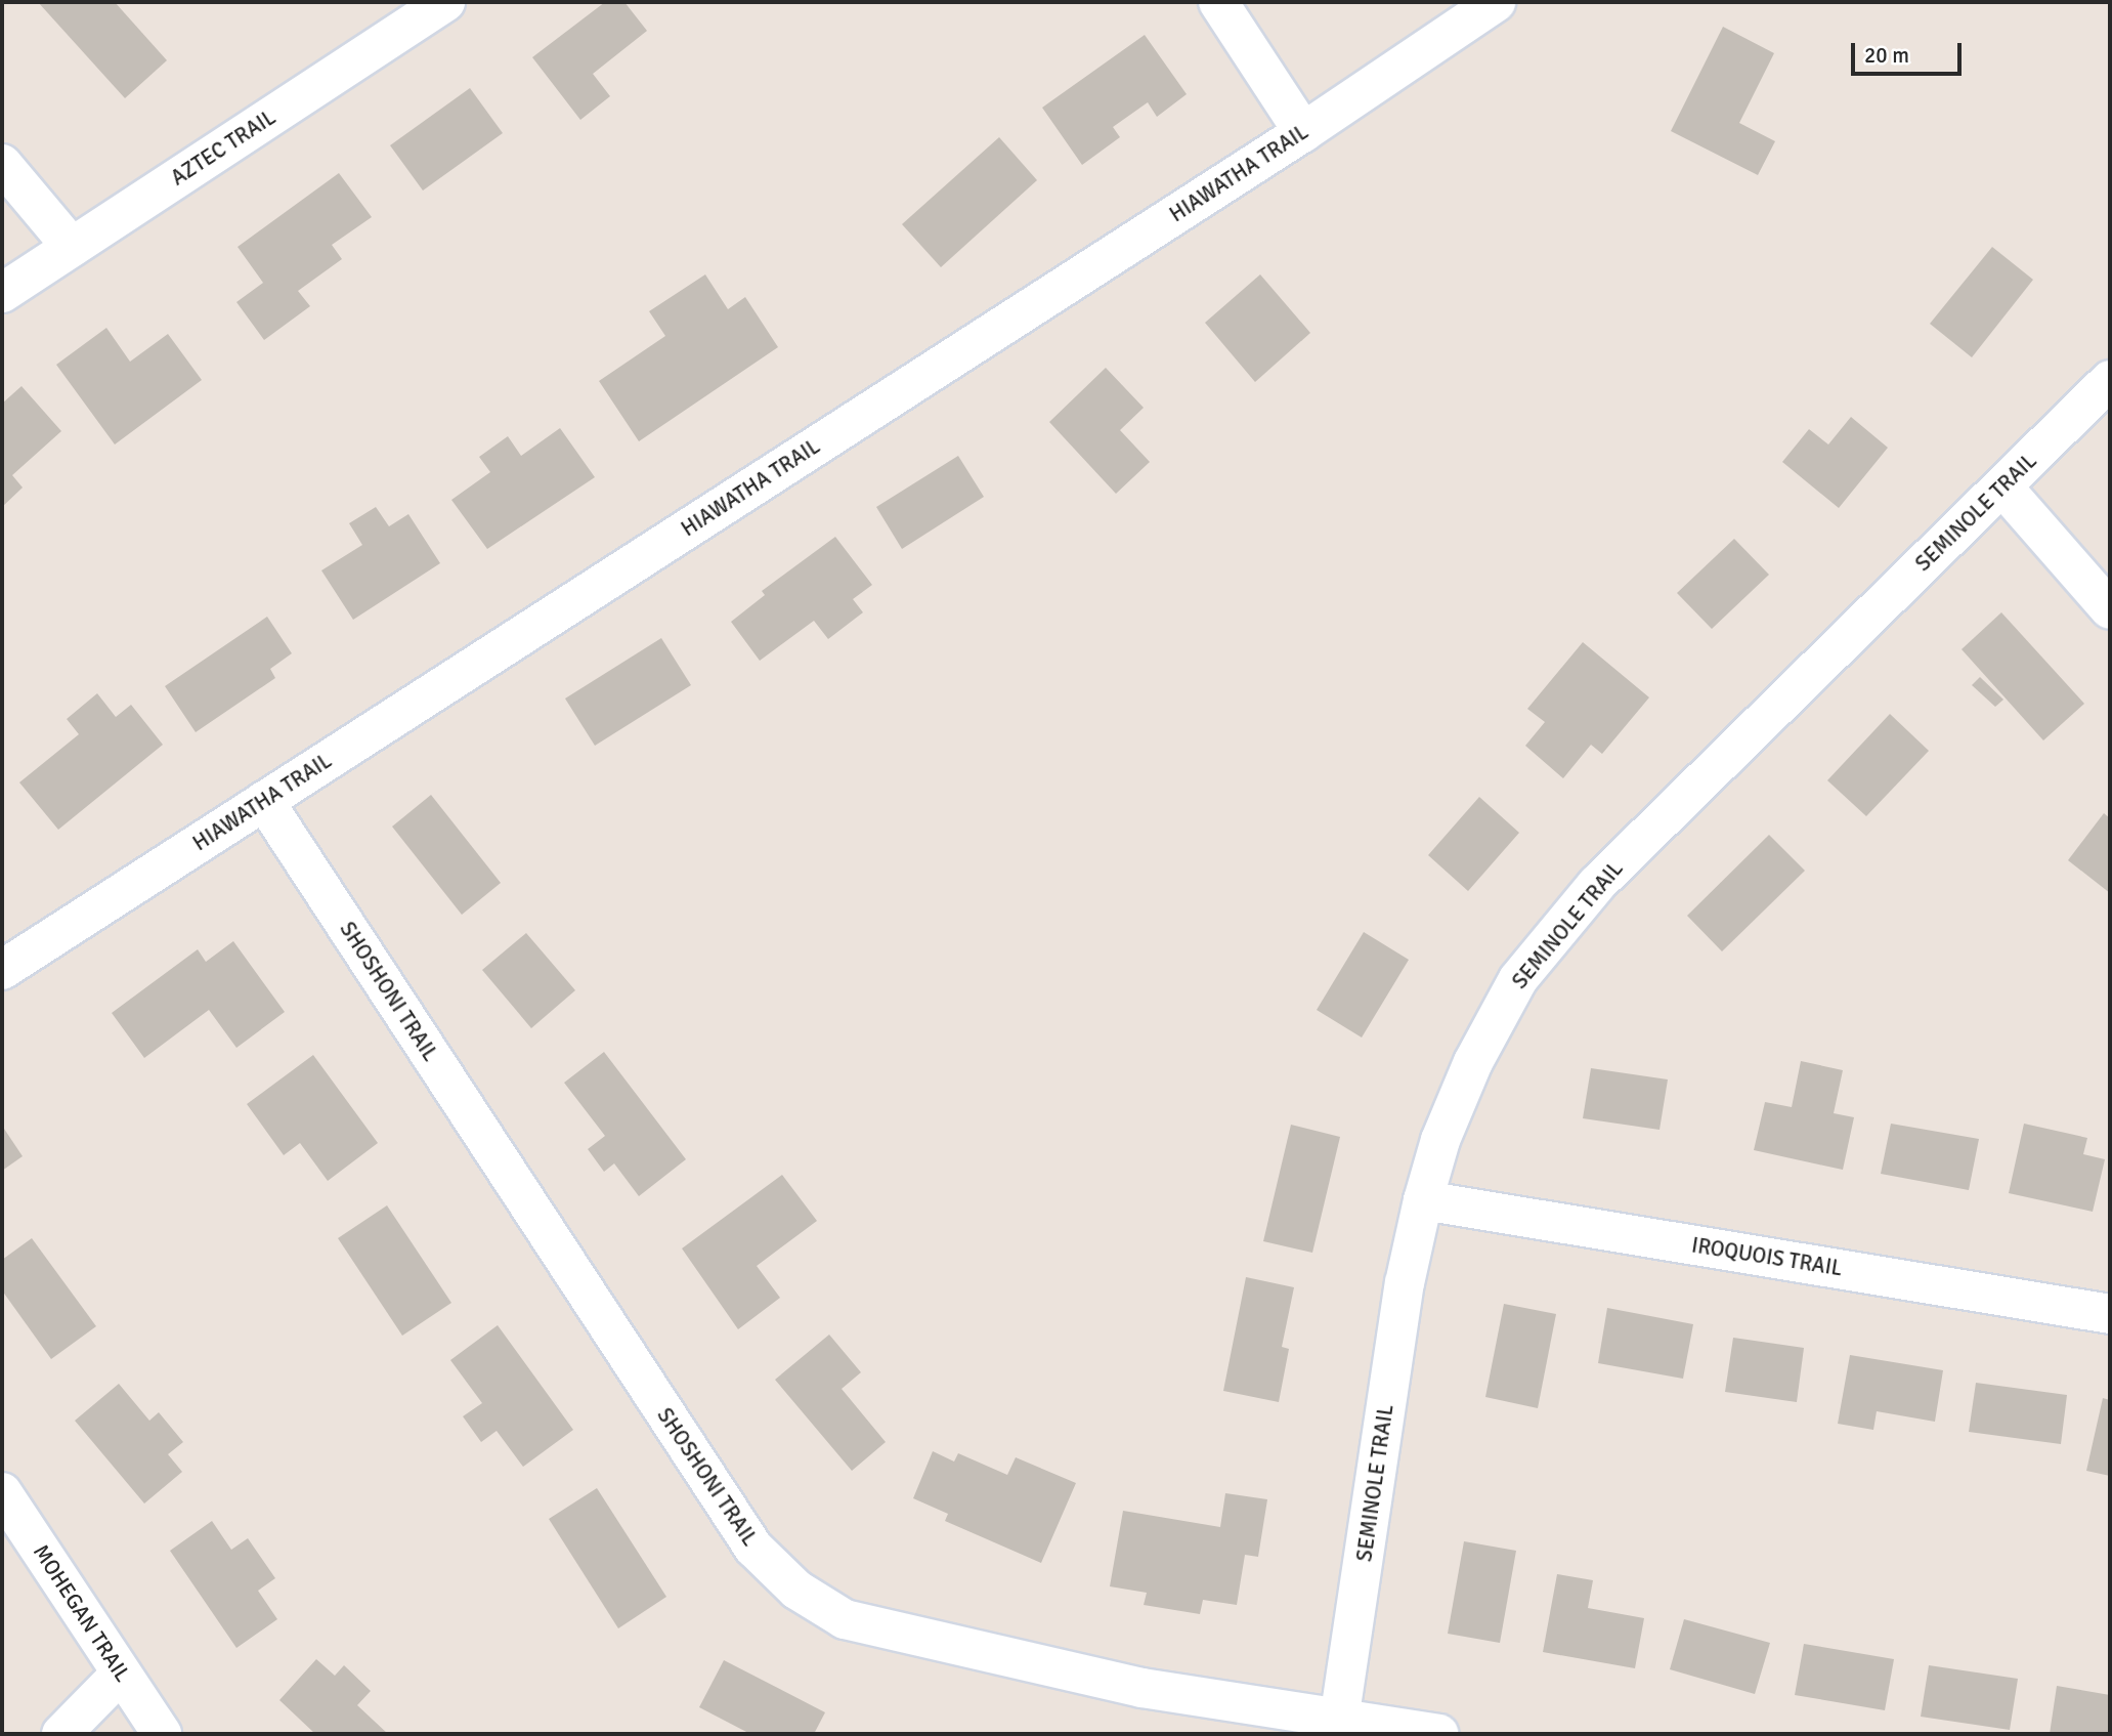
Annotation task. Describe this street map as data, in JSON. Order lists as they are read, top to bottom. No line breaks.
{"streets":{"street":["AZTEC TRAIL","HIAWATHA TRAIL","SEMINOLE TRAIL","SHOSHONI TRAIL","IROQUOIS TRAIL","MOHEGAN TRAIL"]},"crossings":[["HIAWATHA TRAIL","SHOSHONI TRAIL"],["SEMINOLE TRAIL","SHOSHONI TRAIL"],["SEMINOLE TRAIL","IROQUOIS TRAIL"]],"scale_bar":"20 m"}
